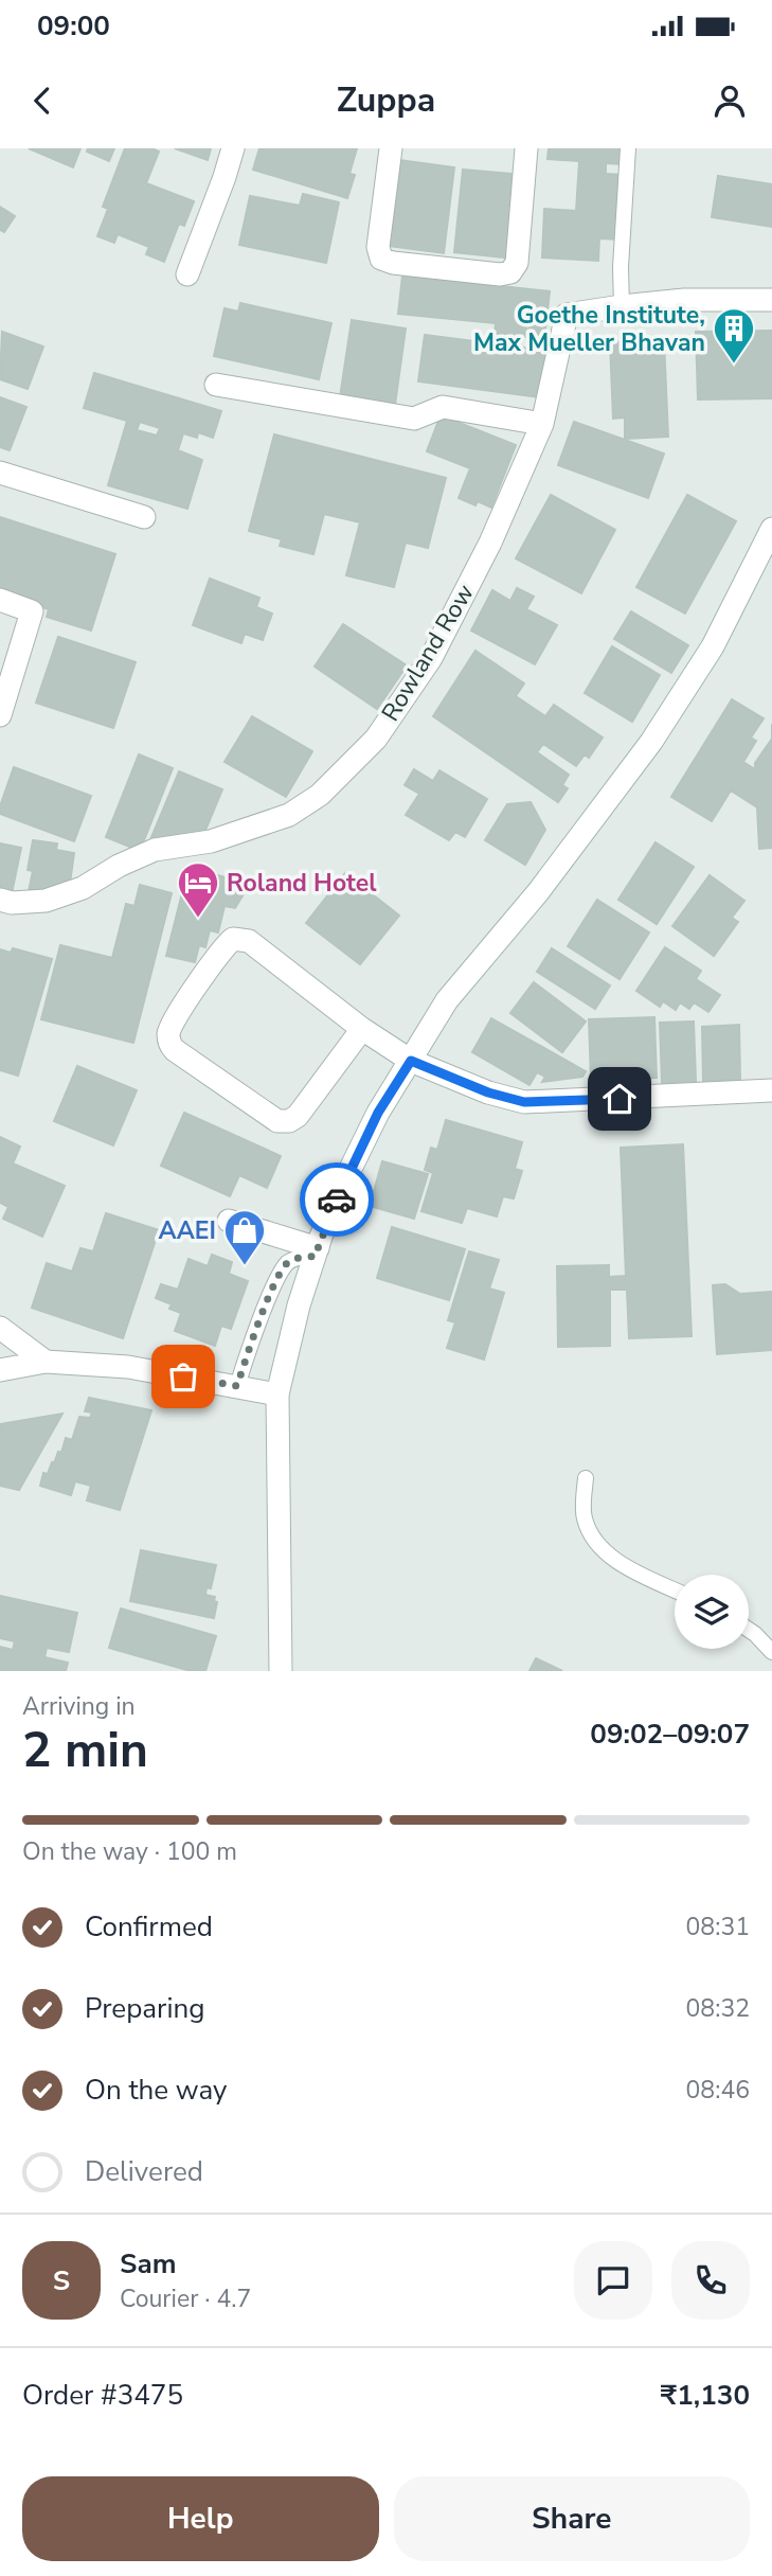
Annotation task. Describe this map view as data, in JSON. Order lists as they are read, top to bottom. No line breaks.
{"streets":{"street":["Rowland Row"]},"places":{"building":["Goethe Institute, Max Mueller Bhavan"],"hotel":["Roland Hotel"],"shop":["AAEI"]},"page":{"status":"09:00","header":"Zuppa","heading":["2 min","Arriving in","09:02–09:07"],"panel":["Sam","Courier · 4.7","Order #3475","₹1,130"],"bar":"On the way · 100 m","list":[["Confirmed","08:31"],["Preparing","08:32"],["On the way","08:46"],"Delivered"],"round":"S","buttons":["Help","Share"]}}
